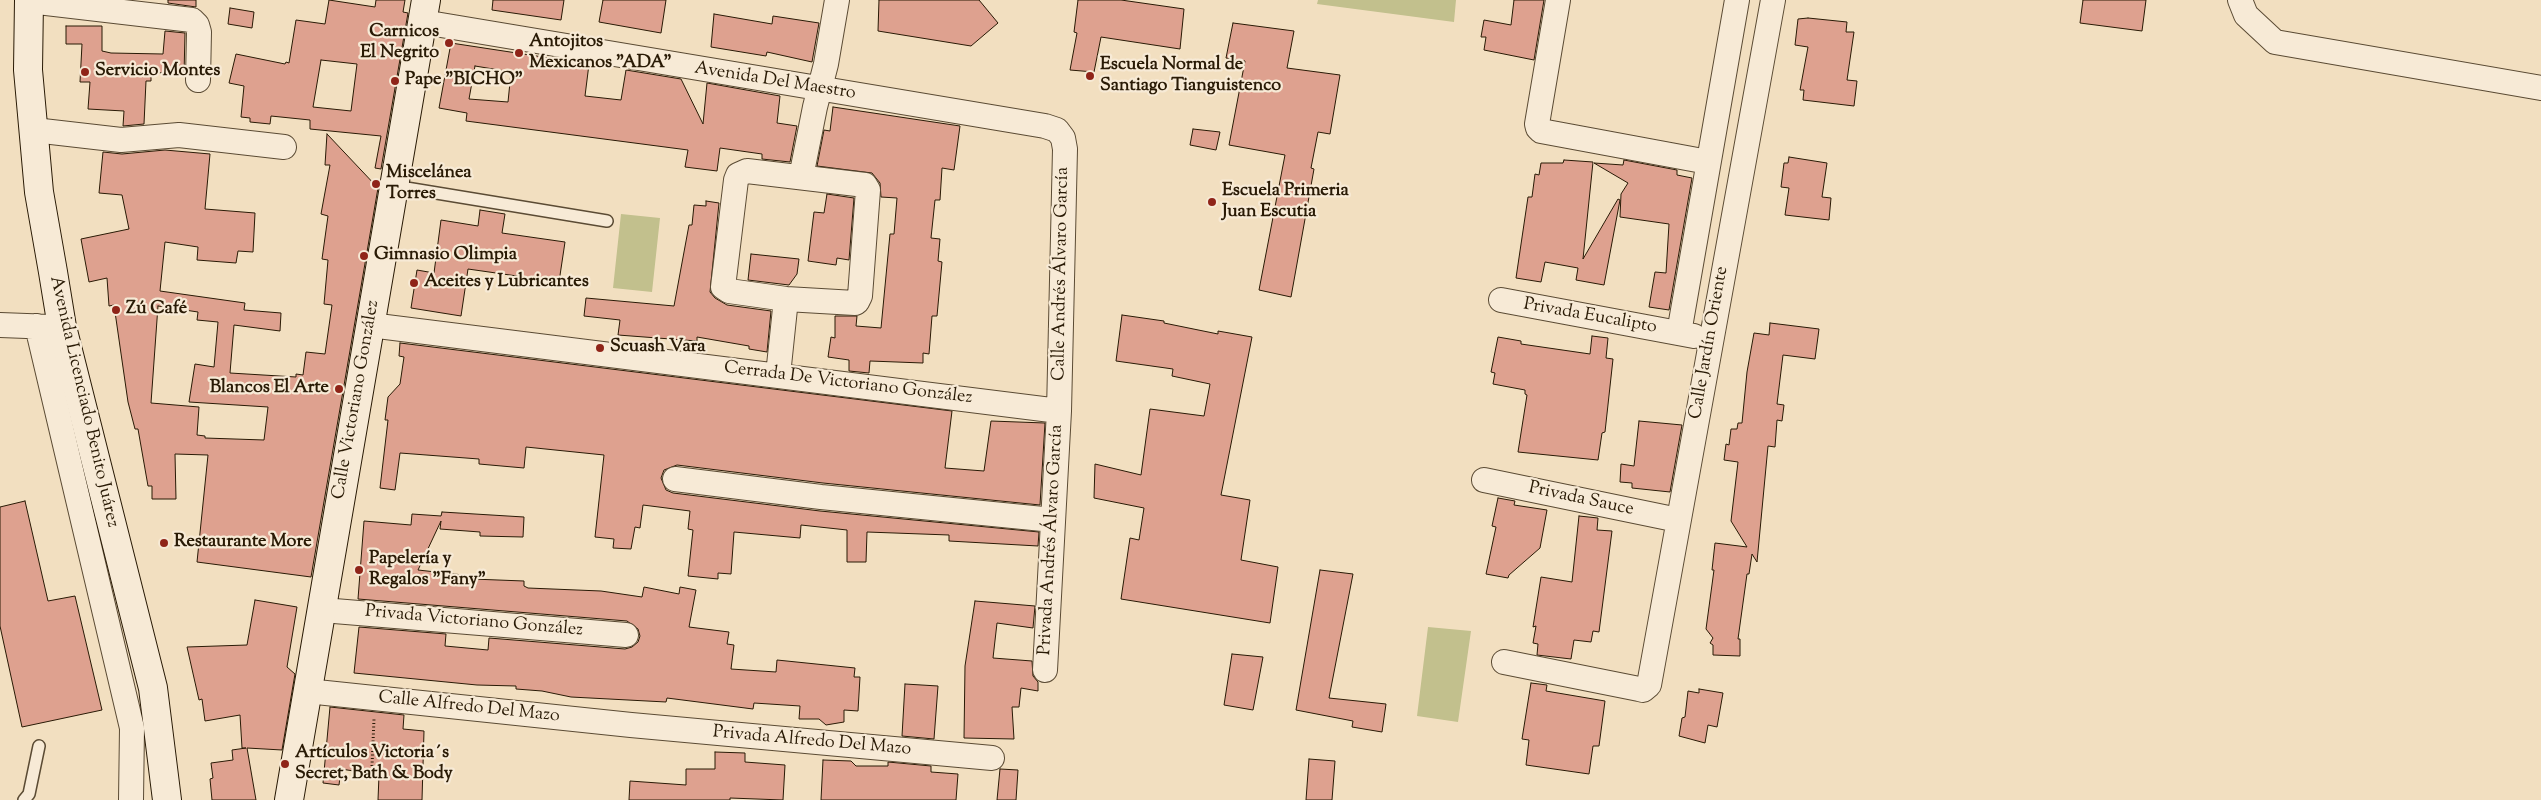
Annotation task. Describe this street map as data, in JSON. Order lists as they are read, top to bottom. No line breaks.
{"streets":{"main road":["Calle Victoriano González","Avenida Licenciado Benito Juárez"],"street":["Avenida Del Maestro","Calle Andrés Álvaro García","Privada Eucalipto","Calle Jardín Oriente","Cerrada De Victoriano González","Privada Sauce","Privada Andrés Álvaro García","Privada Victoriano González","Calle Alfredo Del Mazo","Privada Alfredo Del Mazo"]},"crossings":[["Avenida Del Maestro","Calle Andrés Álvaro García"],["Avenida Del Maestro","Calle Victoriano González"],["Calle Andrés Álvaro García","Cerrada De Victoriano González"],["Calle Andrés Álvaro García","Privada Andrés Álvaro García"],["Privada Eucalipto","Calle Jardín Oriente"],["Calle Jardín Oriente","Privada Sauce"],["Cerrada De Victoriano González","Calle Victoriano González"],["Cerrada De Victoriano González","Privada Andrés Álvaro García"],["Calle Victoriano González","Privada Victoriano González"],["Calle Victoriano González","Calle Alfredo Del Mazo"],["Calle Alfredo Del Mazo","Privada Alfredo Del Mazo"]],"places":["Carnicos El Negrito","Antojitos Mexicanos \"ADA\"","Servicio Montes","Escuela Normal de Santiago Tianguistenco","Pape \"BICHO\"","Miscelánea Torres","Escuela Primeria Juan Escutia","Gimnasio Olimpia","Aceites y Lubricantes","Zú Café","Scuash Vara","Blancos El Arte","Restaurante More","Papelería y Regalos \"Fany\"","Artículos Victoria´s Secret, Bath & Body"]}
